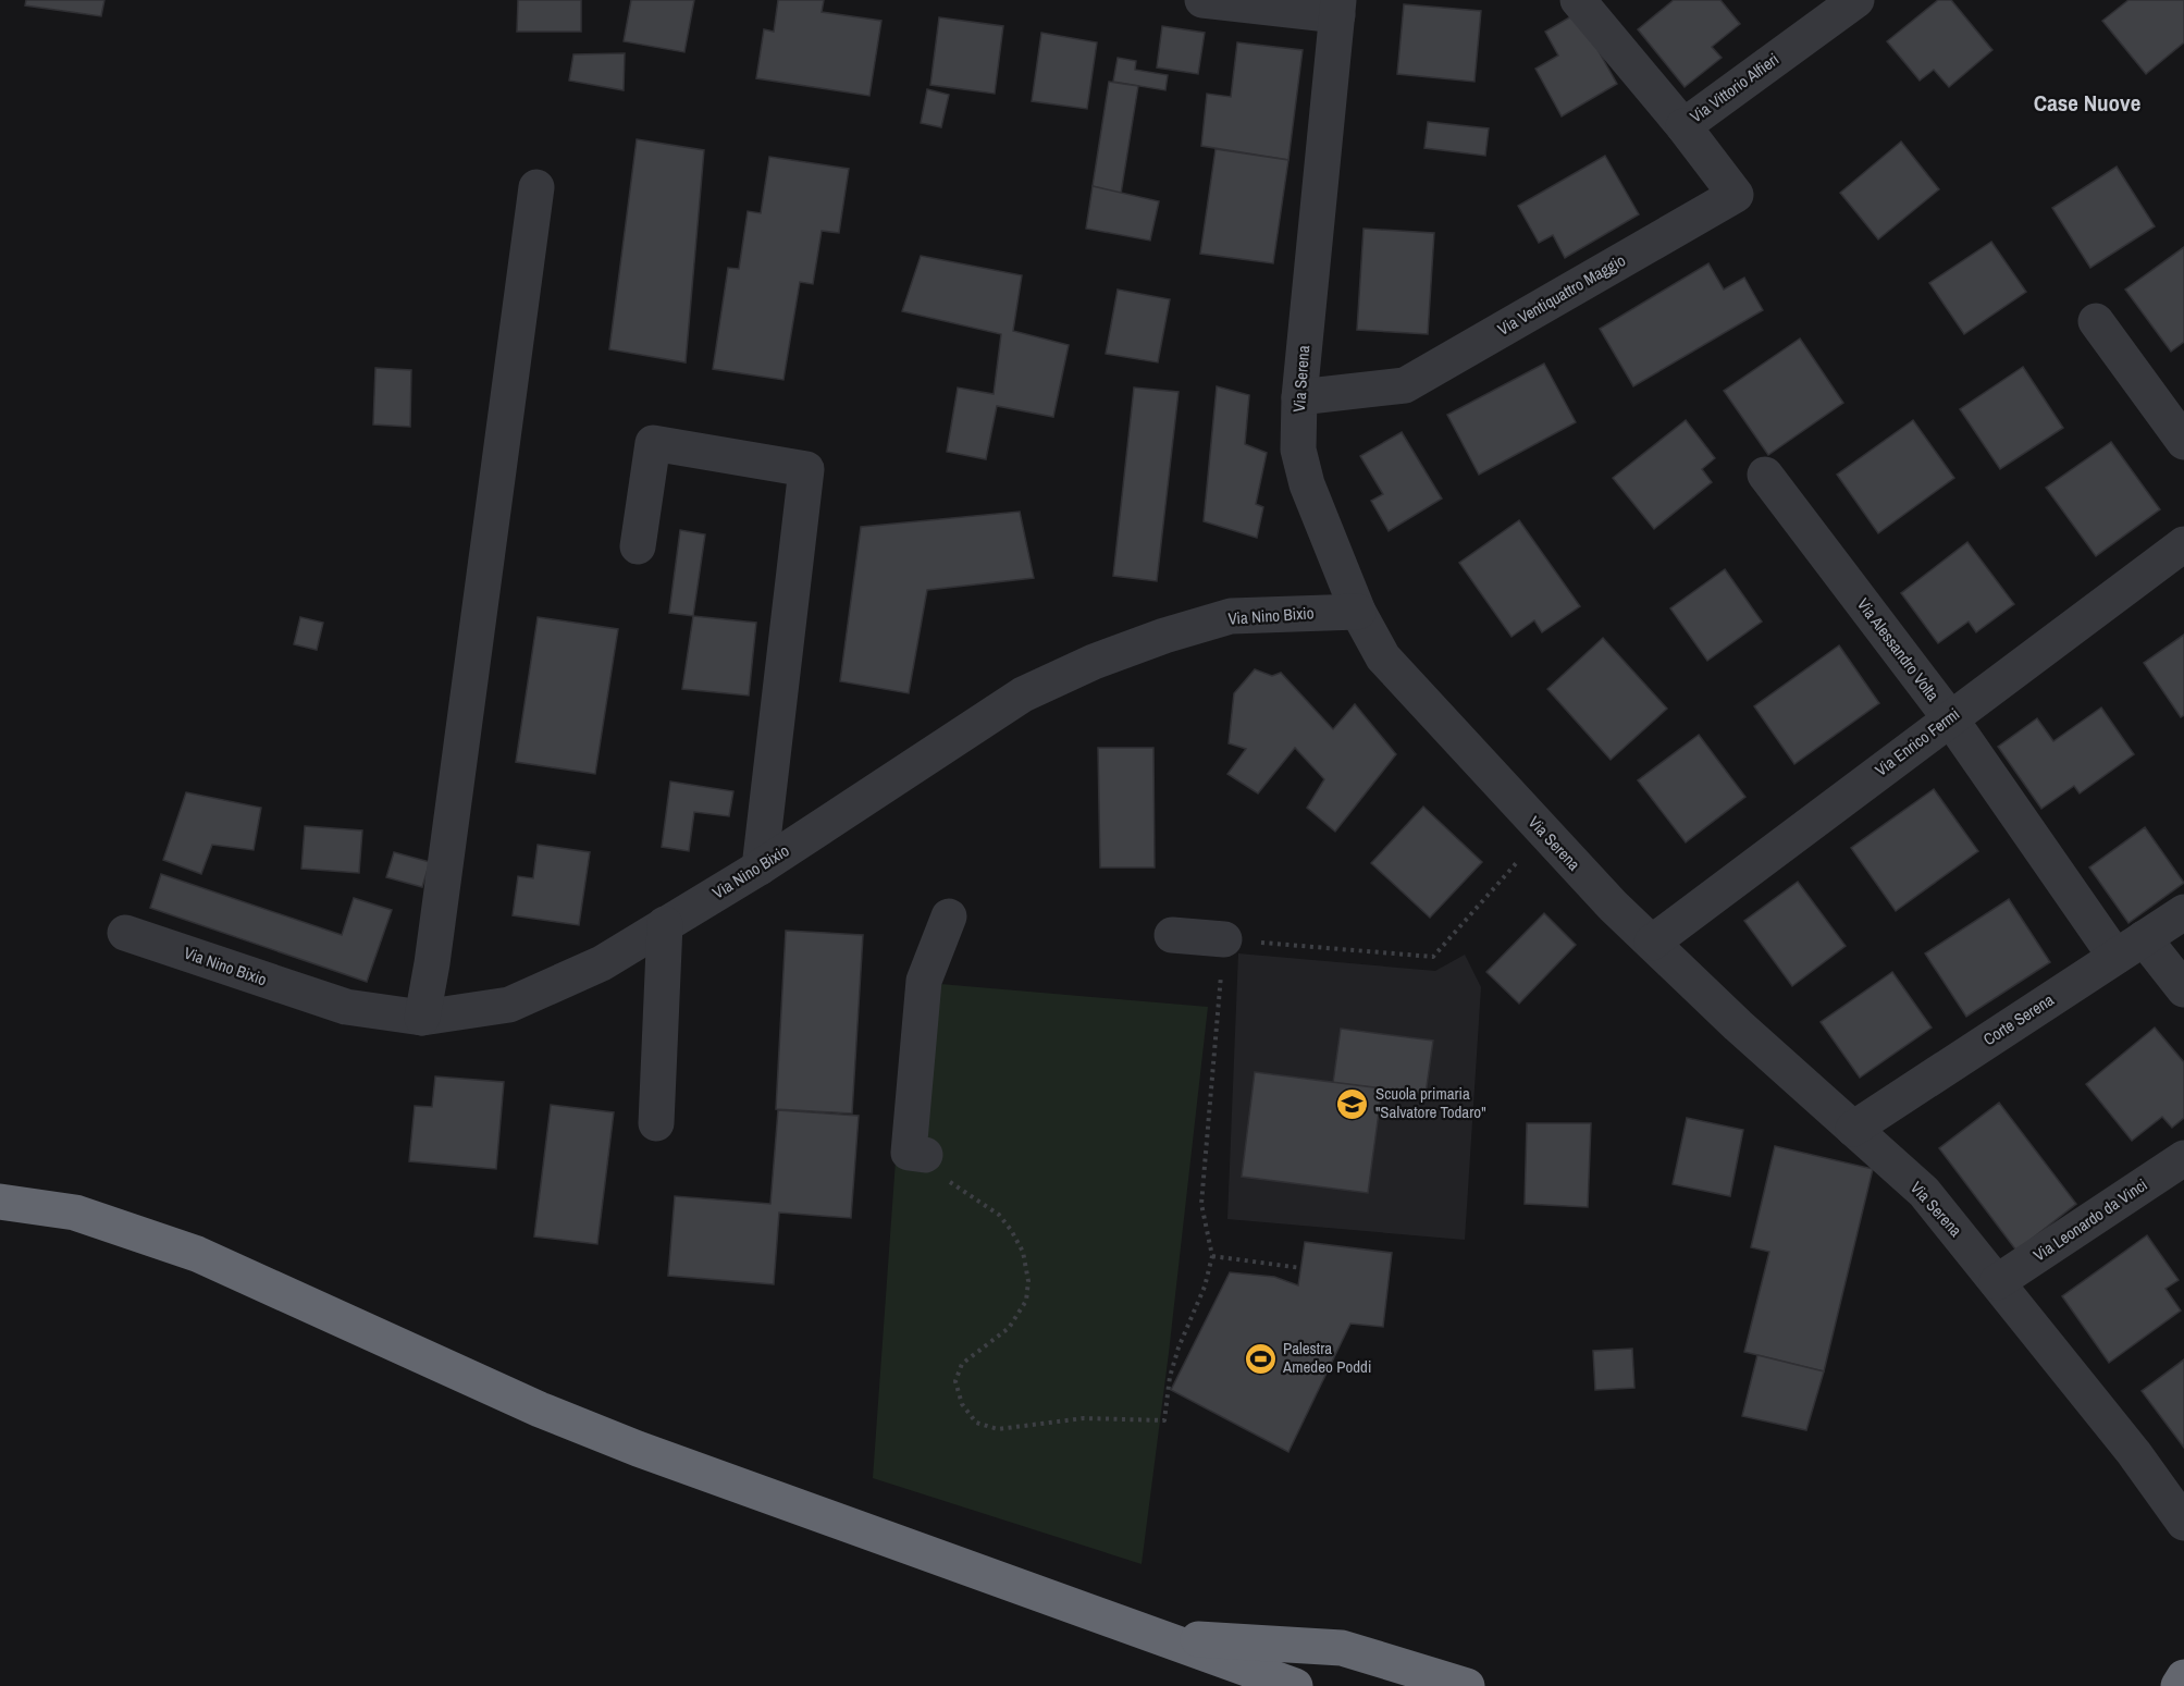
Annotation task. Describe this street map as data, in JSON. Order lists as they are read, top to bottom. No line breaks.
{"streets":{"street":["Via Vittorio Alfieri","Via Ventiquattro Maggio","Via Serena","Via Nino Bixio","Via Alessandro Volta","Via Enrico Fermi","Corte Serena","Via Leonardo da Vinci"]},"crossings":[["Via Vittorio Alfieri","Via Ventiquattro Maggio"],["Via Ventiquattro Maggio","Via Serena"],["Via Serena","Via Nino Bixio"],["Via Serena","Via Enrico Fermi"],["Via Serena","Corte Serena"],["Via Serena","Via Leonardo da Vinci"],["Via Alessandro Volta","Via Enrico Fermi"],["Via Alessandro Volta","Corte Serena"]],"districts":["Case Nuove"],"places":{"school or university":["Scuola primaria \"Salvatore Todaro\""],"sports":["Palestra Amedeo Poddi"]}}
